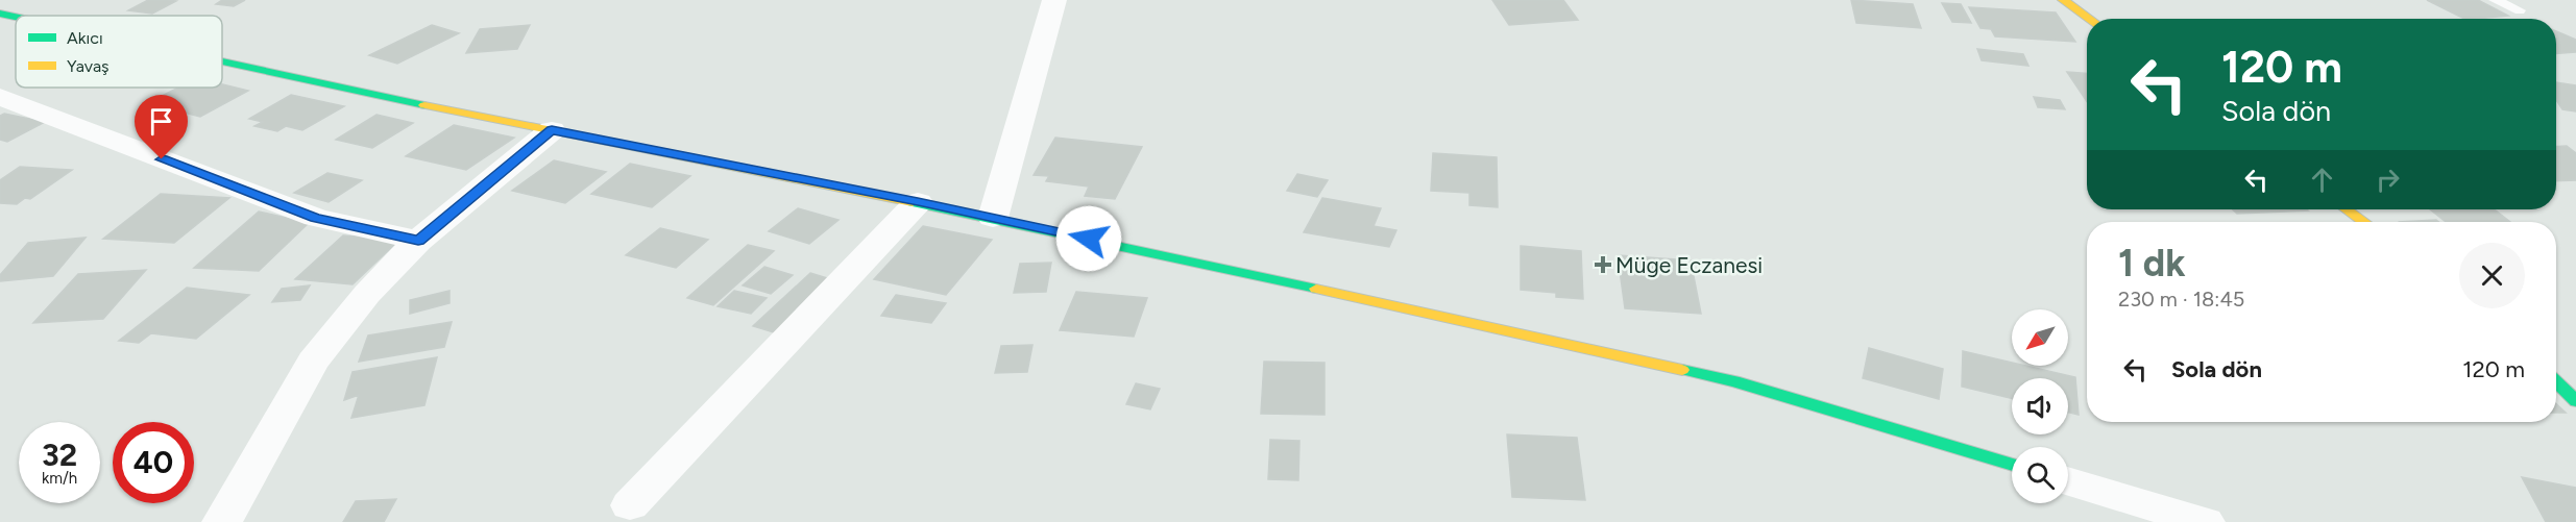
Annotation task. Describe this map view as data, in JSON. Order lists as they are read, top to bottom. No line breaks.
{"places":{"health":["Müge Eczanesi"]},"legend":["Akıcı","Yavaş"],"north":"bottom left","page":{"turn":["120 m","Sola dön"],"heading":["1 dk","230 m · 18:45"],"list":[{"name":"Sola dön","value":"120 m"}],"speed":"32 km/h","limit":"40"}}
